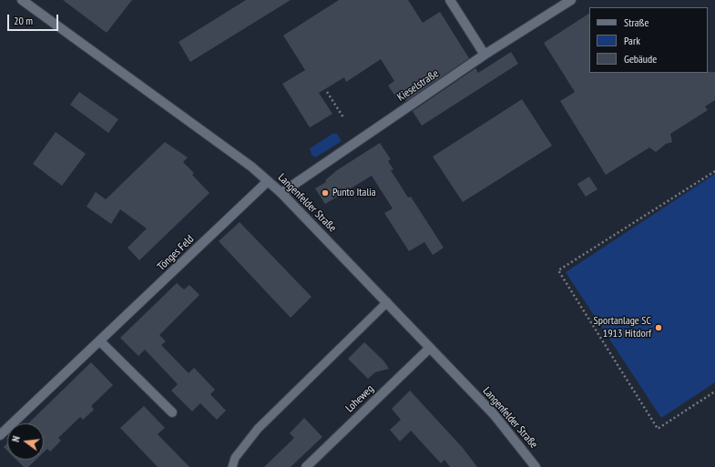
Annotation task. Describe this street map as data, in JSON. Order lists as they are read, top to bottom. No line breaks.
{"streets":{"street":["Kieselstraße","Langenfelder Straße","Tönges Feld","Loheweg"]},"crossings":[["Kieselstraße","Langenfelder Straße"],["Langenfelder Straße","Tönges Feld"],["Langenfelder Straße","Loheweg"]],"places":["Punto Italia","Sportanlage SC 1913 Hitdorf"],"legend":["Straße","Park","Gebäude"],"scale_bar":"20 m","north":"left"}
